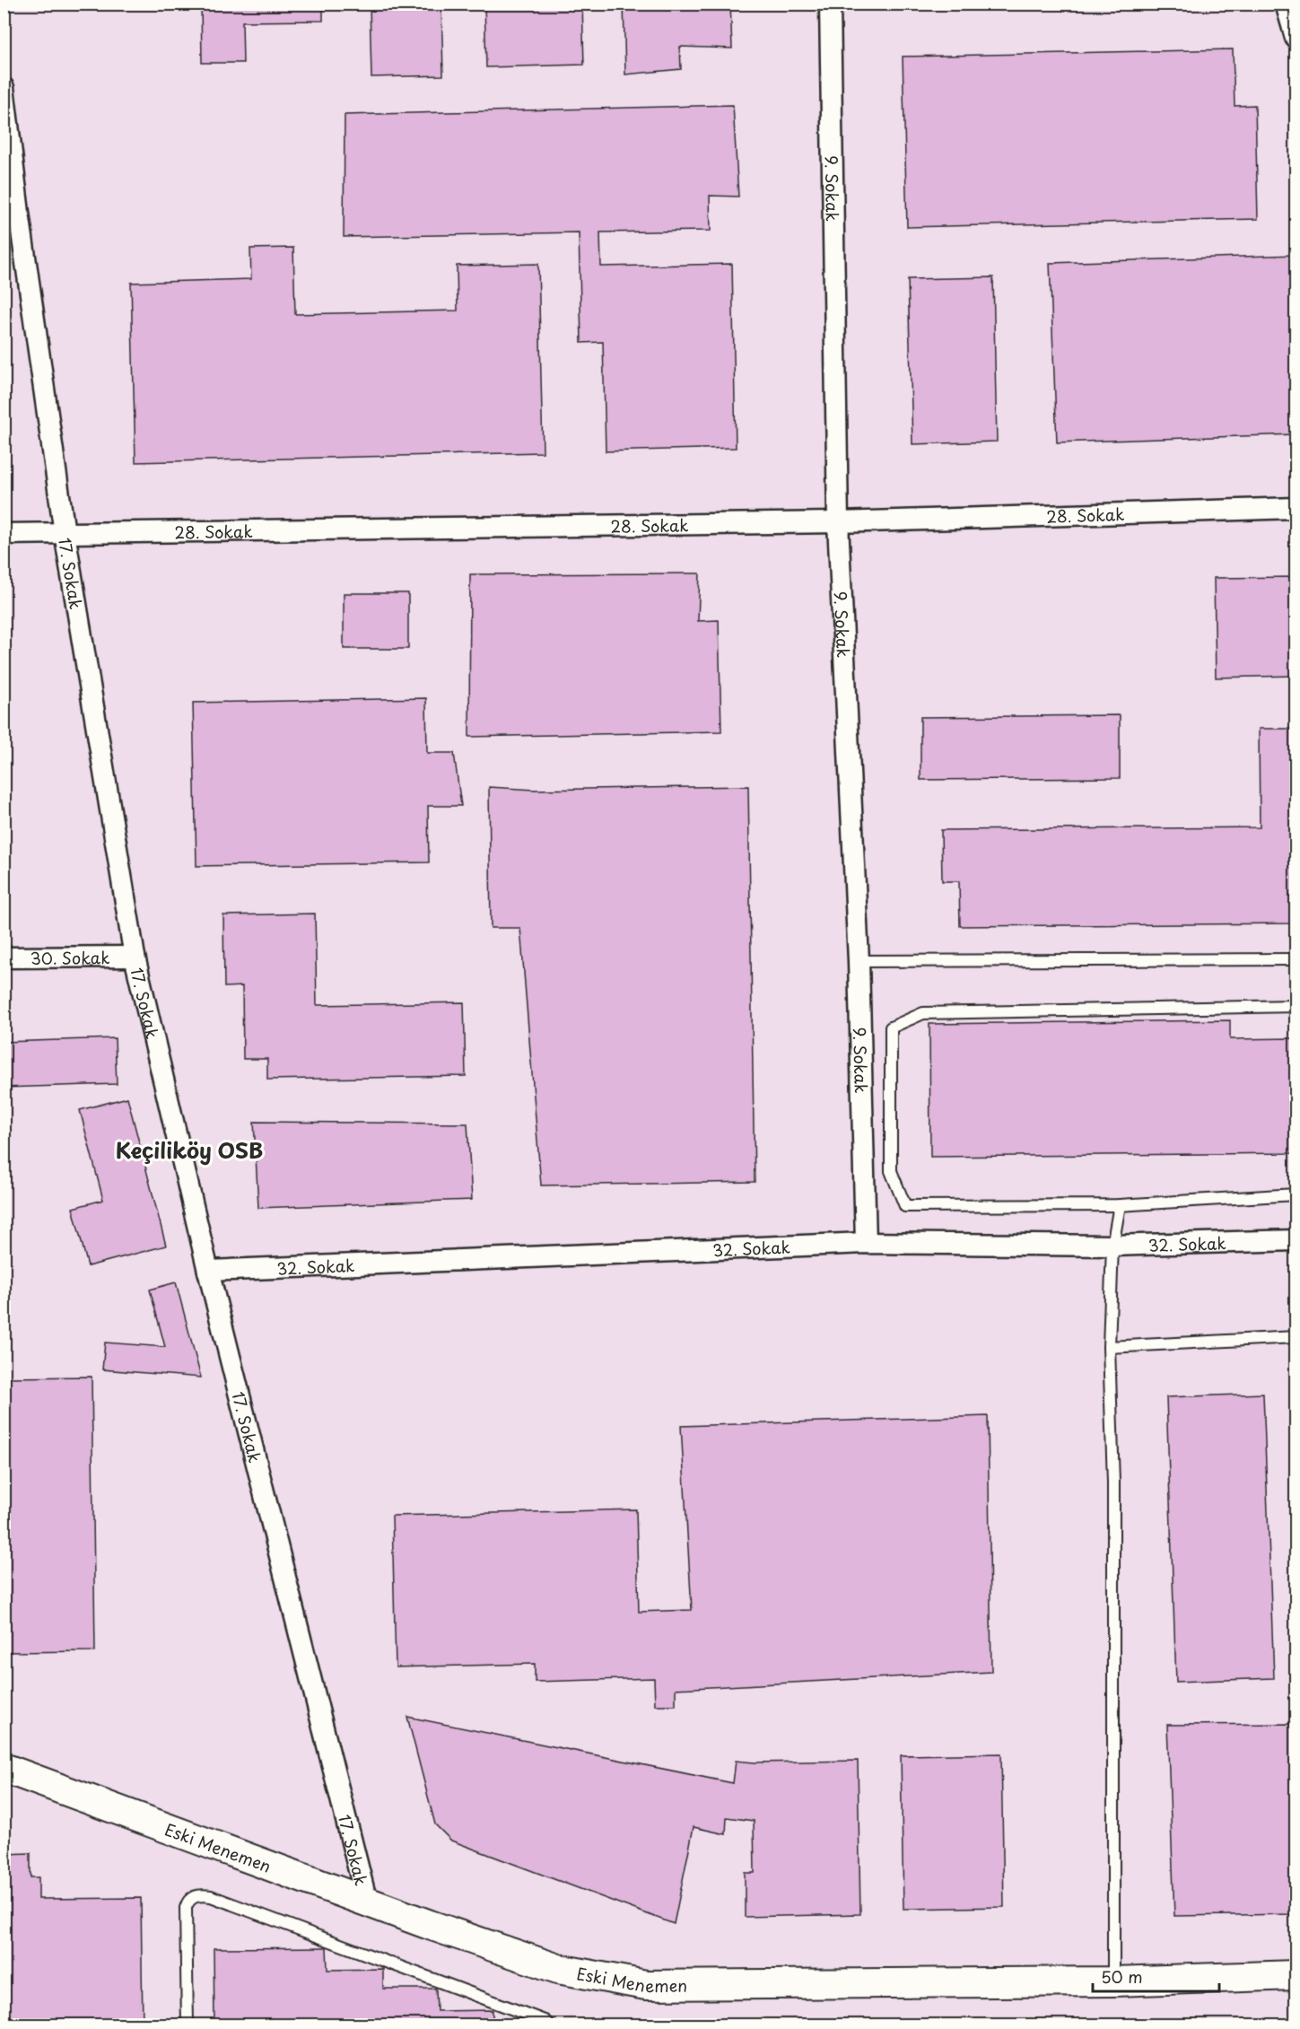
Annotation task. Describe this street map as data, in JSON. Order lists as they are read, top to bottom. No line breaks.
{"streets":{"street":["9. Sokak","28. Sokak","17. Sokak","30. Sokak","32. Sokak","Eski Menemen"]},"crossings":[["9. Sokak","28. Sokak"],["9. Sokak","32. Sokak"],["28. Sokak","17. Sokak"],["17. Sokak","30. Sokak"],["17. Sokak","32. Sokak"],["17. Sokak","Eski Menemen"]],"districts":["Keçiliköy OSB"],"scale_bar":"50 m"}
